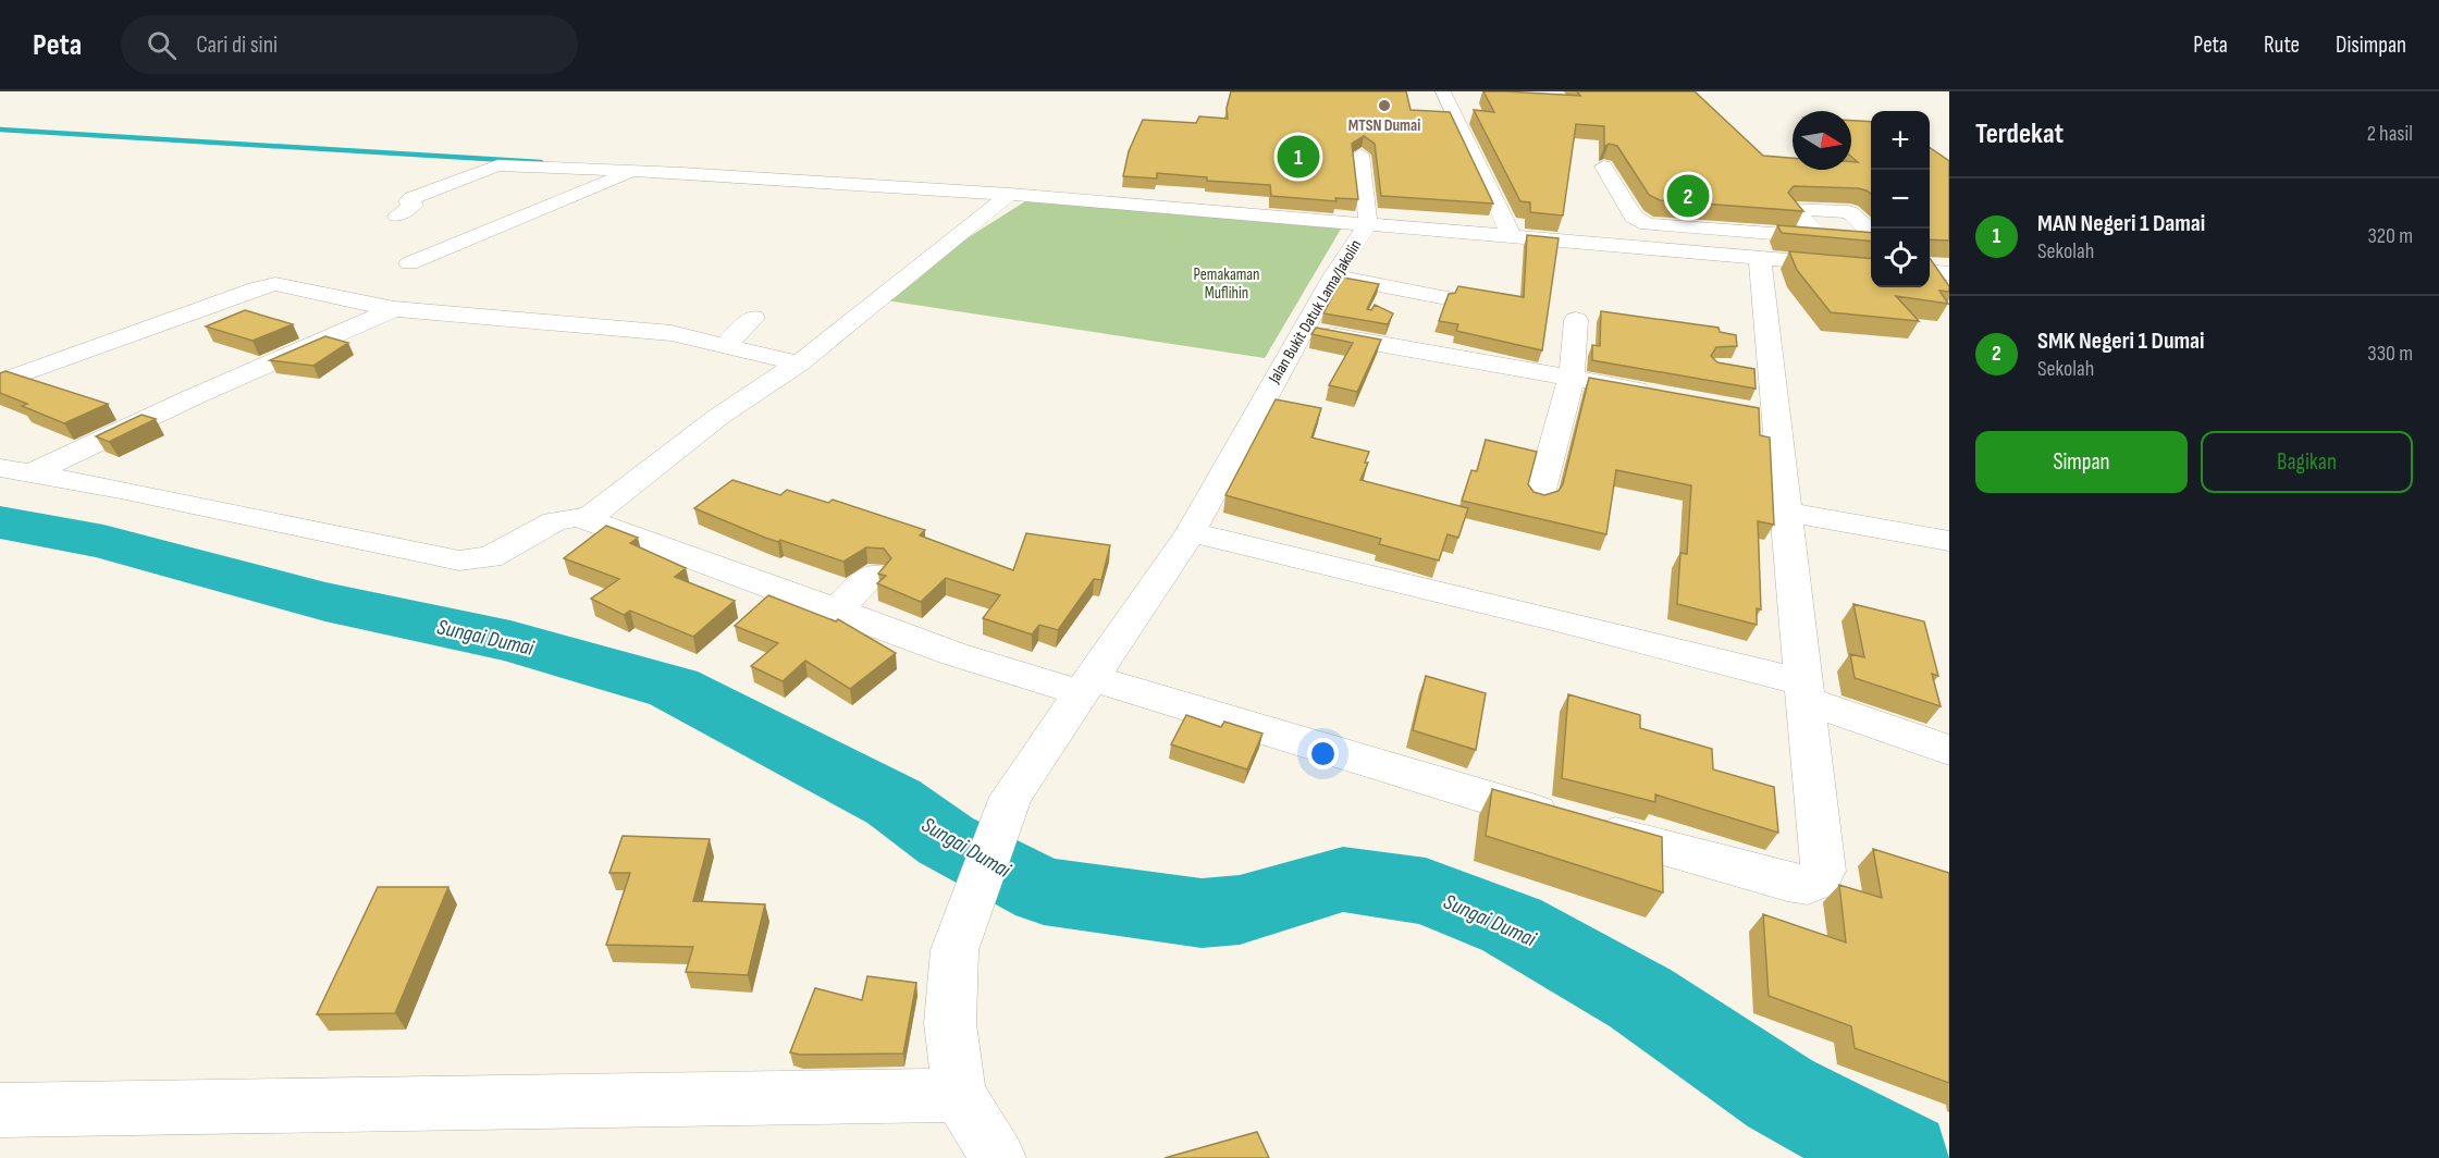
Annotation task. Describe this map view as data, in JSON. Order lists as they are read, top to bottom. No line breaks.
{"streets":{"street":["Jalan Bukit Datuk Lama/Jakolin"]},"water":["Sungai Dumai"],"parks":["Pemakaman Muflihin"],"places":["MTSN Dumai"],"north":"right","page":{"header":"Peta","search":"Cari di sini","nav":["Peta","Rute","Disimpan"],"heading":["Terdekat","2 hasil"],"map_buttons":["+","−"],"pins":["1","2"],"list":[{"mark":"1","name":"MAN Negeri 1 Damai","note":"Sekolah","value":"320 m"},{"mark":"2","name":"SMK Negeri 1 Dumai","note":"Sekolah","value":"330 m"}],"buttons":["Simpan","Bagikan"]}}
